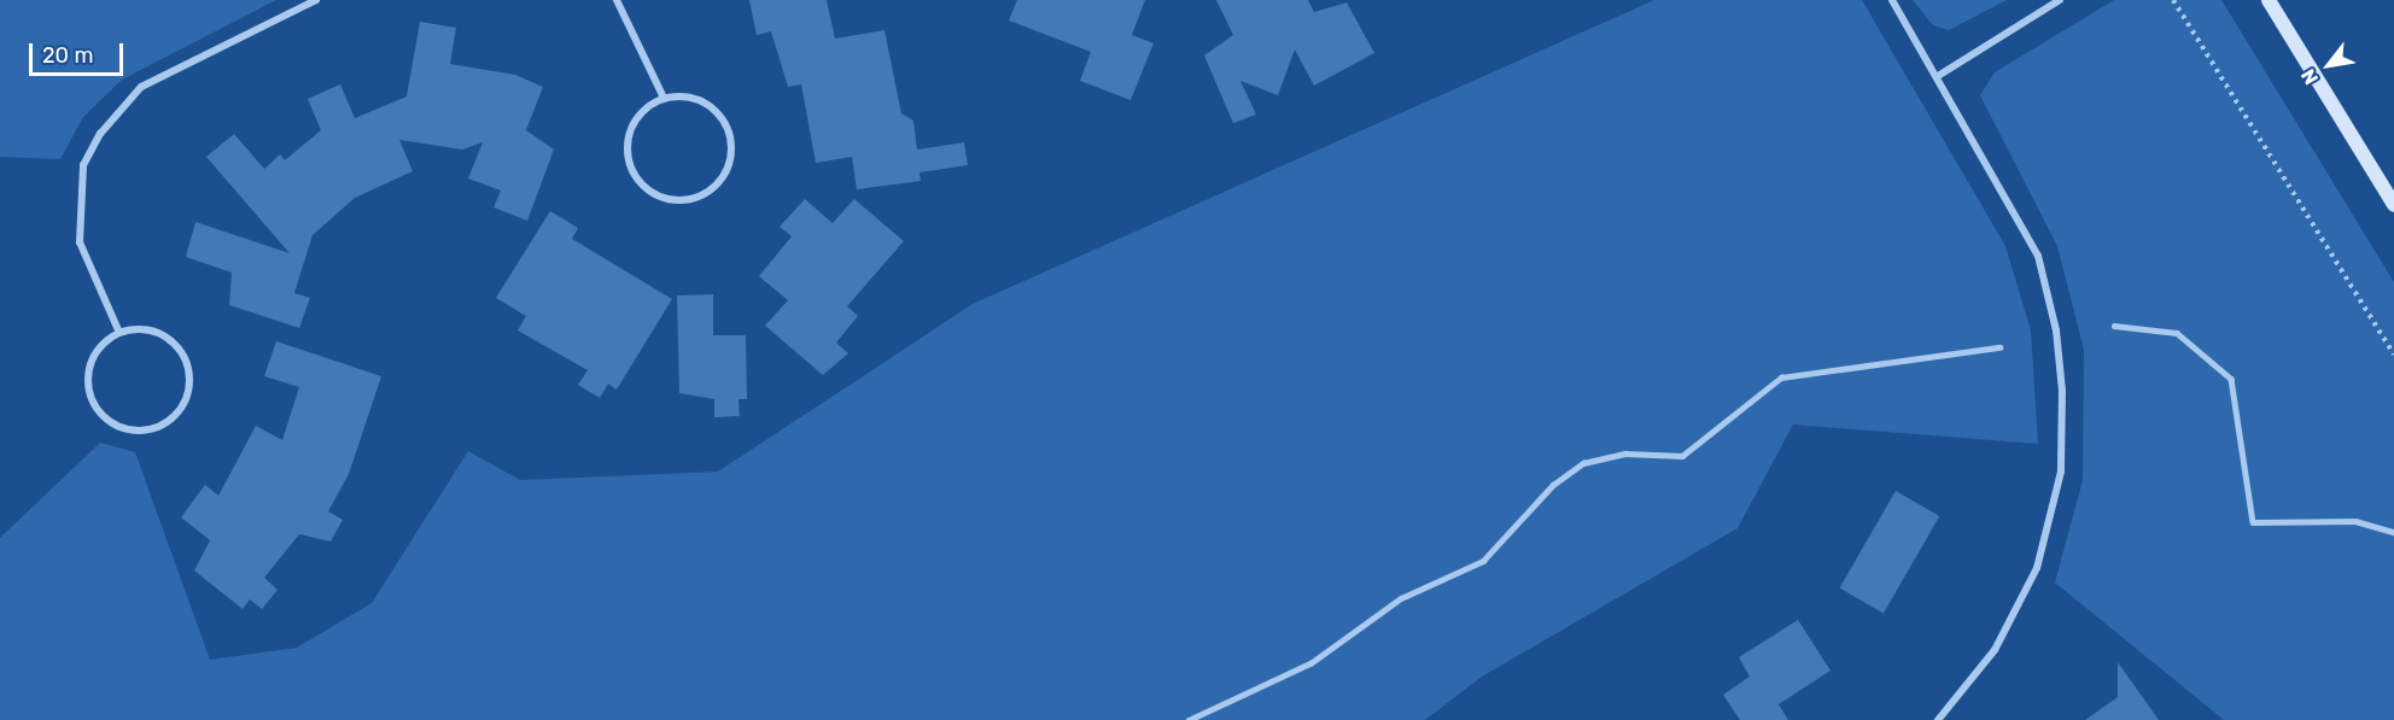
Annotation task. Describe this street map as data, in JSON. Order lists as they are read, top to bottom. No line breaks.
{"scale_bar":"20 m","north":"bottom left"}
